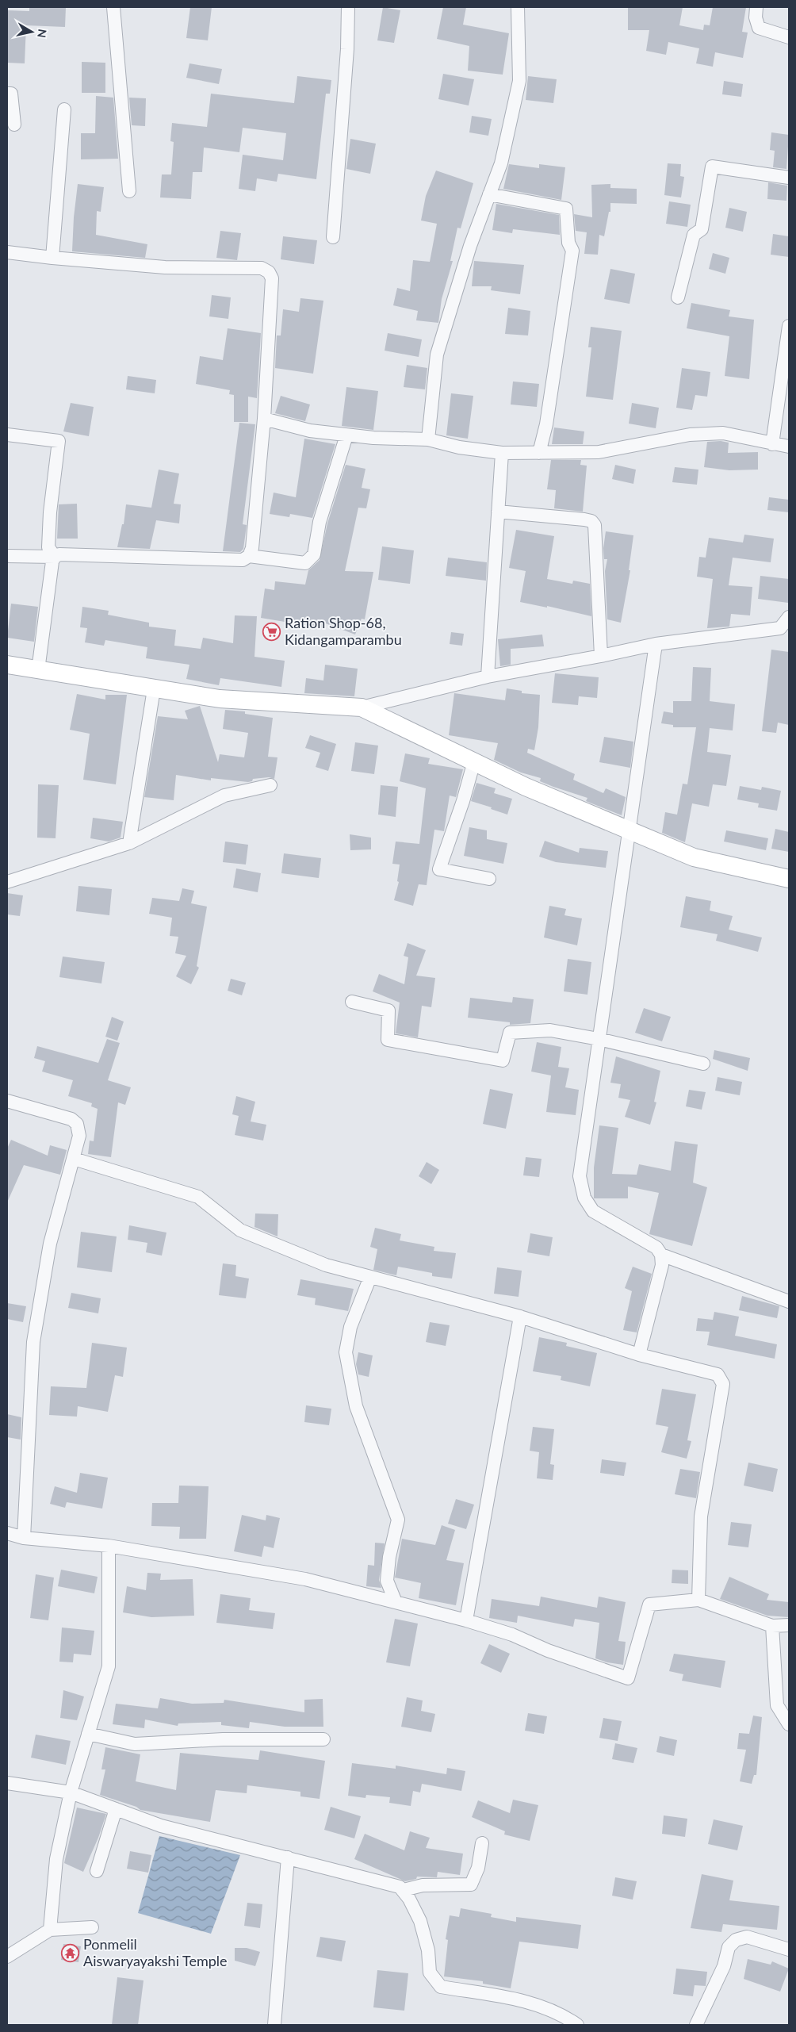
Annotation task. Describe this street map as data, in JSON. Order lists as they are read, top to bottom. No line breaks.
{"places":{"supermarket":["Ration Shop-68, Kidangamparambu"],"temple":["Ponmelil Aiswaryayakshi Temple"]},"north":"right"}
